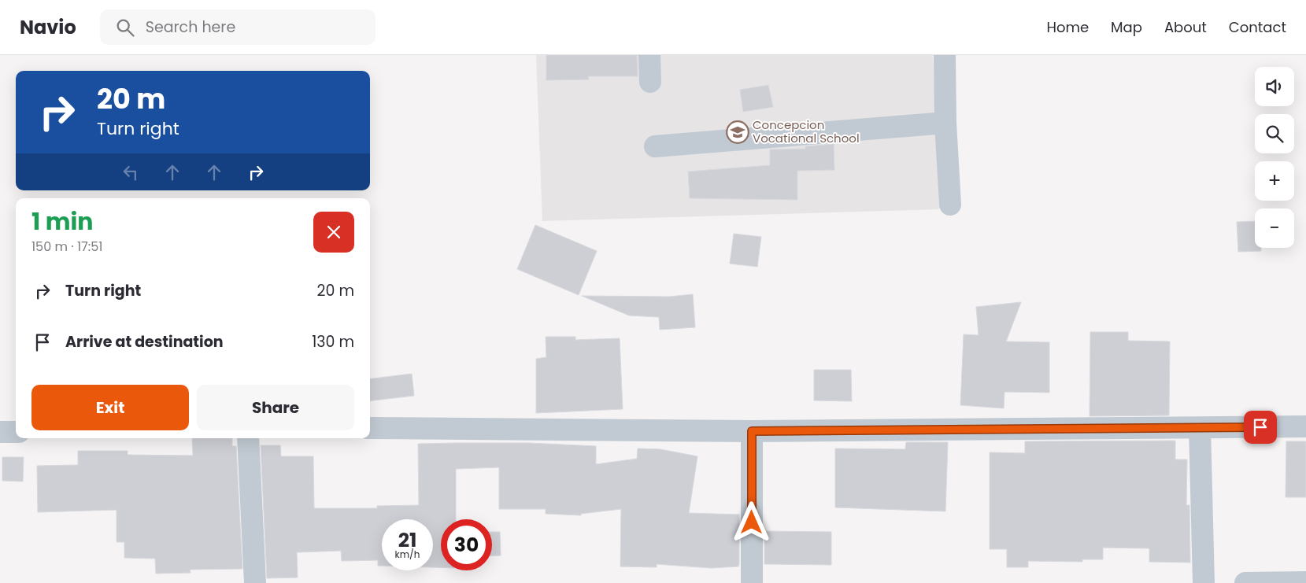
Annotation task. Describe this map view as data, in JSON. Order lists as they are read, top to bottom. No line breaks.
{"places":{"school or university":["Concepcion Vocational School"]},"page":{"header":"Navio","search":"Search here","nav":["Home","Map","About","Contact"],"map_buttons":["+","−"],"turn":["20 m","Turn right"],"heading":["1 min","150 m · 17:51"],"list":[{"name":"Turn right","value":"20 m"},{"name":"Arrive at destination","value":"130 m"}],"buttons":["Exit","Share"],"speed":"21 km/h","limit":"30"}}
